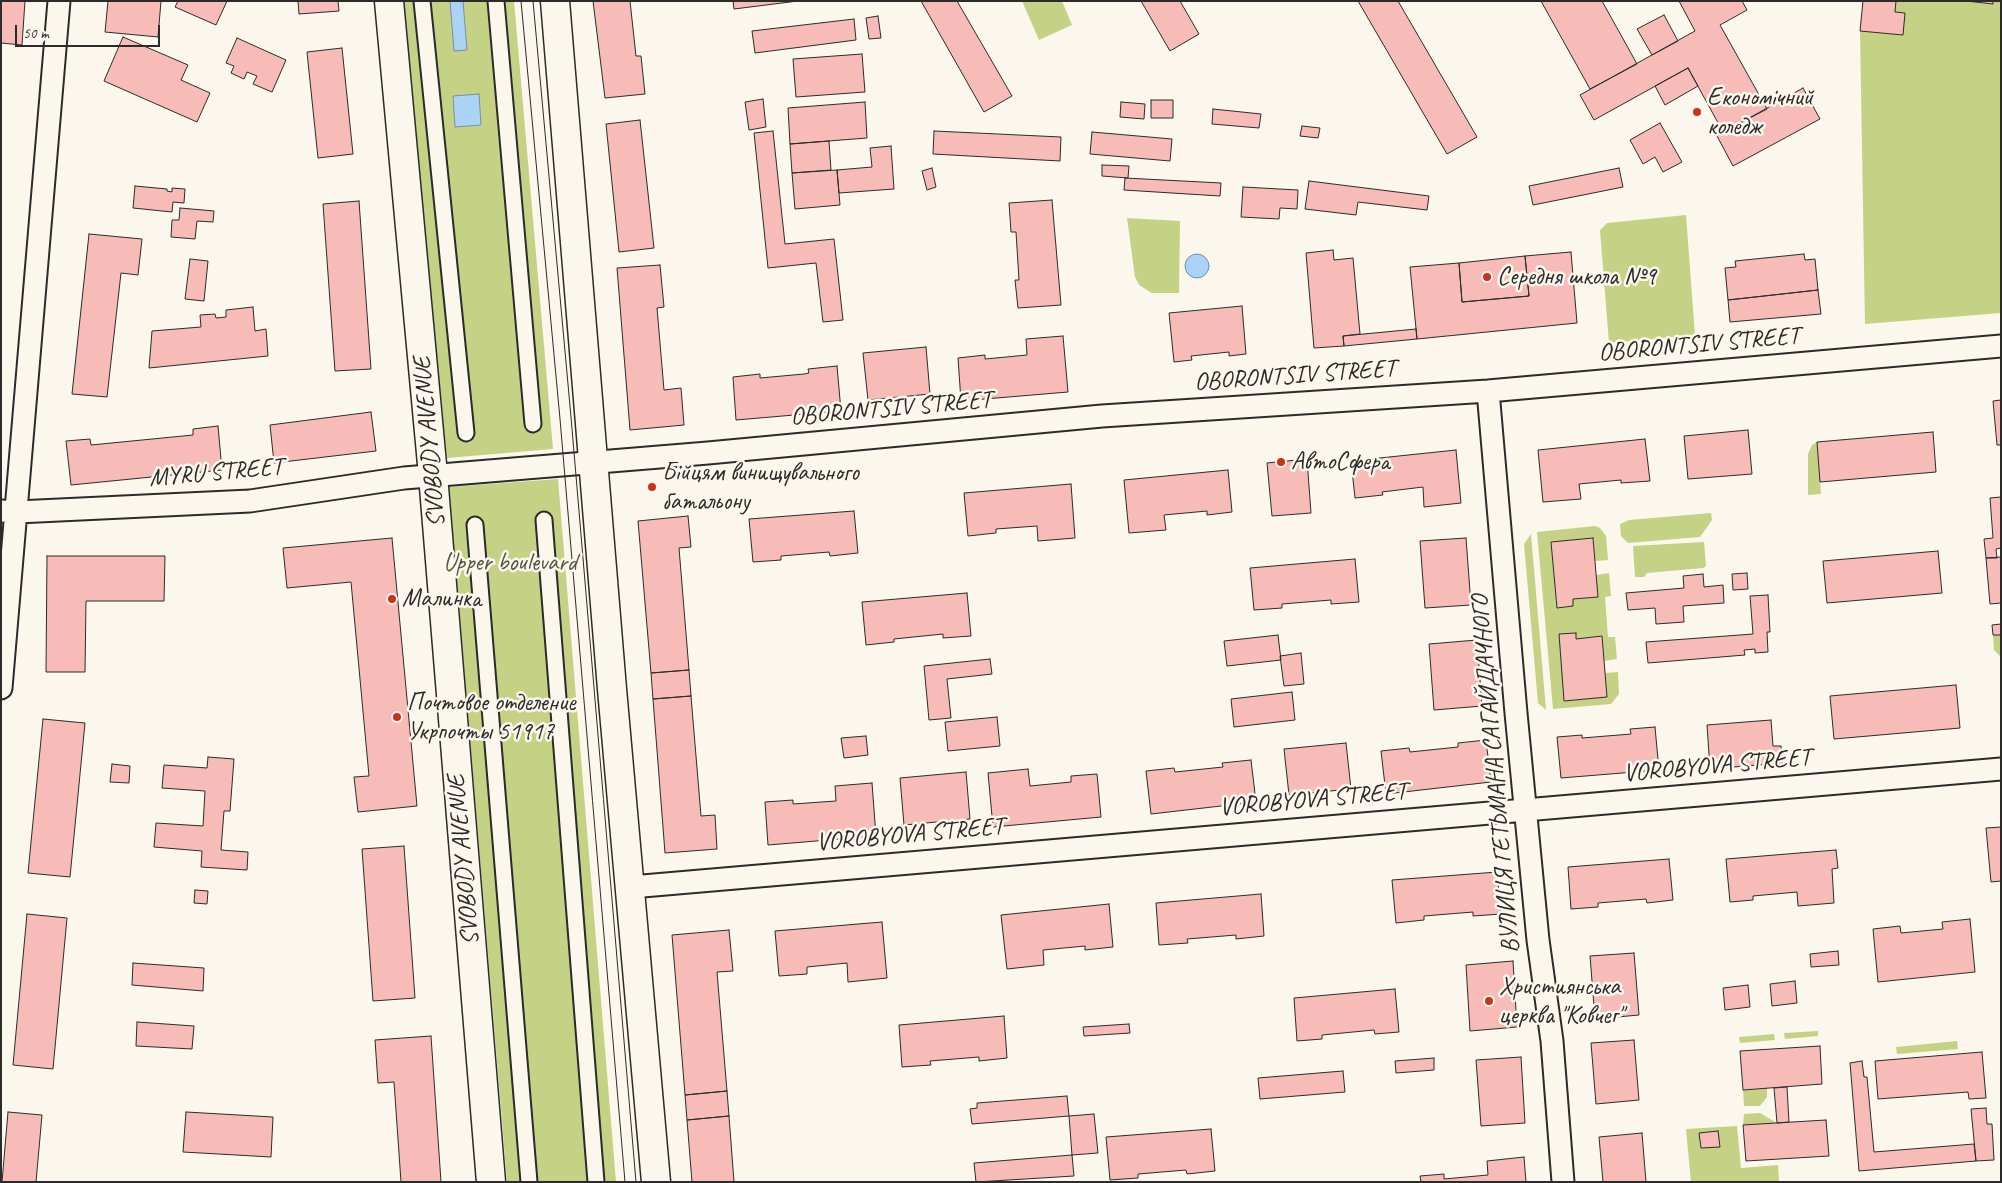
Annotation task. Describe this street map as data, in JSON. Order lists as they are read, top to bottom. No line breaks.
{"streets":{"main road":["SVOBODY AVENUE"],"street":["OBORONTSIV STREET","MYRU STREET","VOROBYOVA STREET","ВУЛИЦЯ ГЕТЬМАНА САГАЙДАЧНОГО"]},"crossings":[["OBORONTSIV STREET","SVOBODY AVENUE"],["OBORONTSIV STREET","MYRU STREET"],["OBORONTSIV STREET","ВУЛИЦЯ ГЕТЬМАНА САГАЙДАЧНОГО"],["SVOBODY AVENUE","MYRU STREET"],["VOROBYOVA STREET","ВУЛИЦЯ ГЕТЬМАНА САГАЙДАЧНОГО"]],"parks":["Upper boulevard"],"places":["Економічний коледж","Середня школа №9","АвтоСфера","Бійцям винищувального батальону","Малинка","Почтовое отделение Укрпочты 51917","Християнська церква \"Ковчег\""],"scale_bar":"50 m"}
